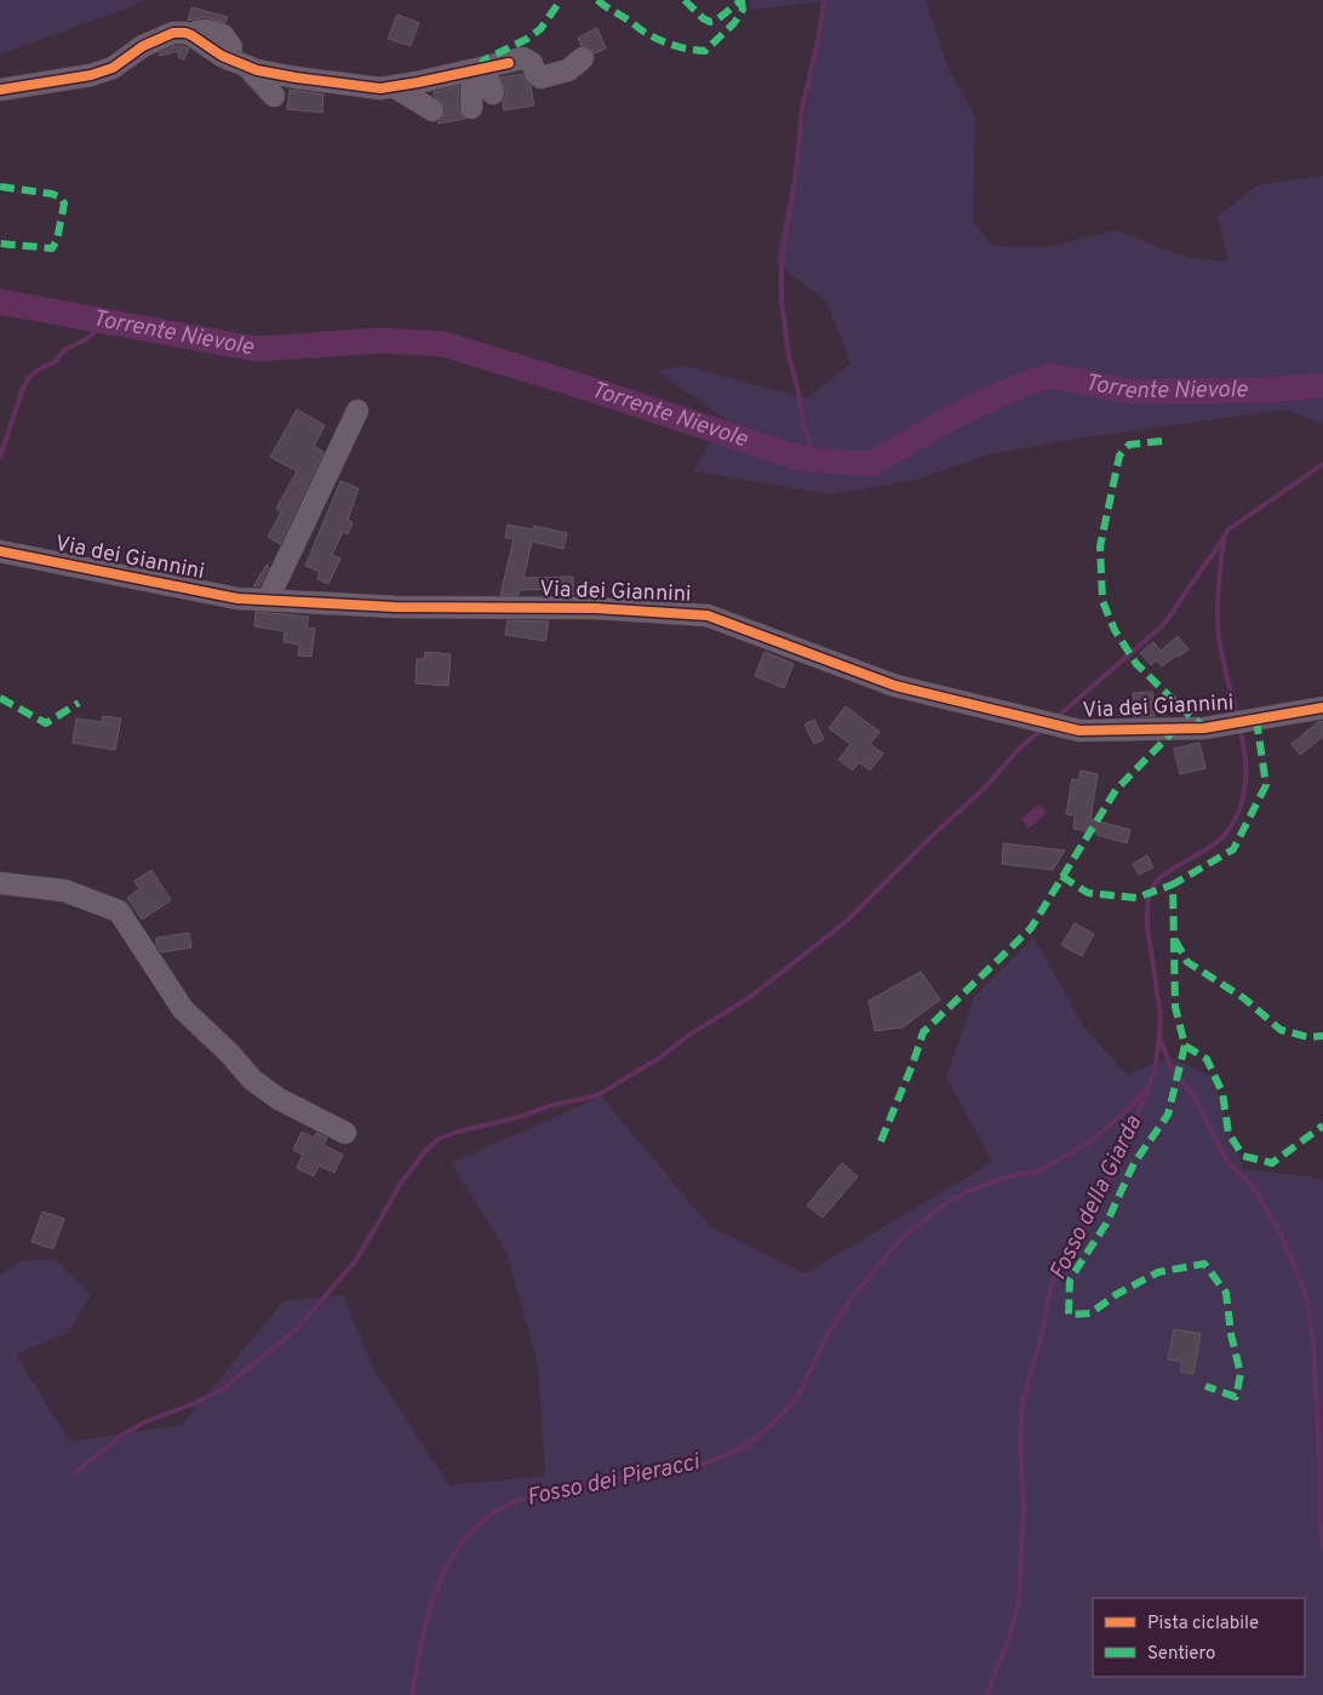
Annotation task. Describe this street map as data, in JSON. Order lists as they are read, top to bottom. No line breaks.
{"streets":{"street":["Via dei Giannini"]},"water":["Torrente Nievole","Fosso della Giarda","Fosso dei Pieracci"],"legend":["Pista ciclabile","Sentiero"]}
